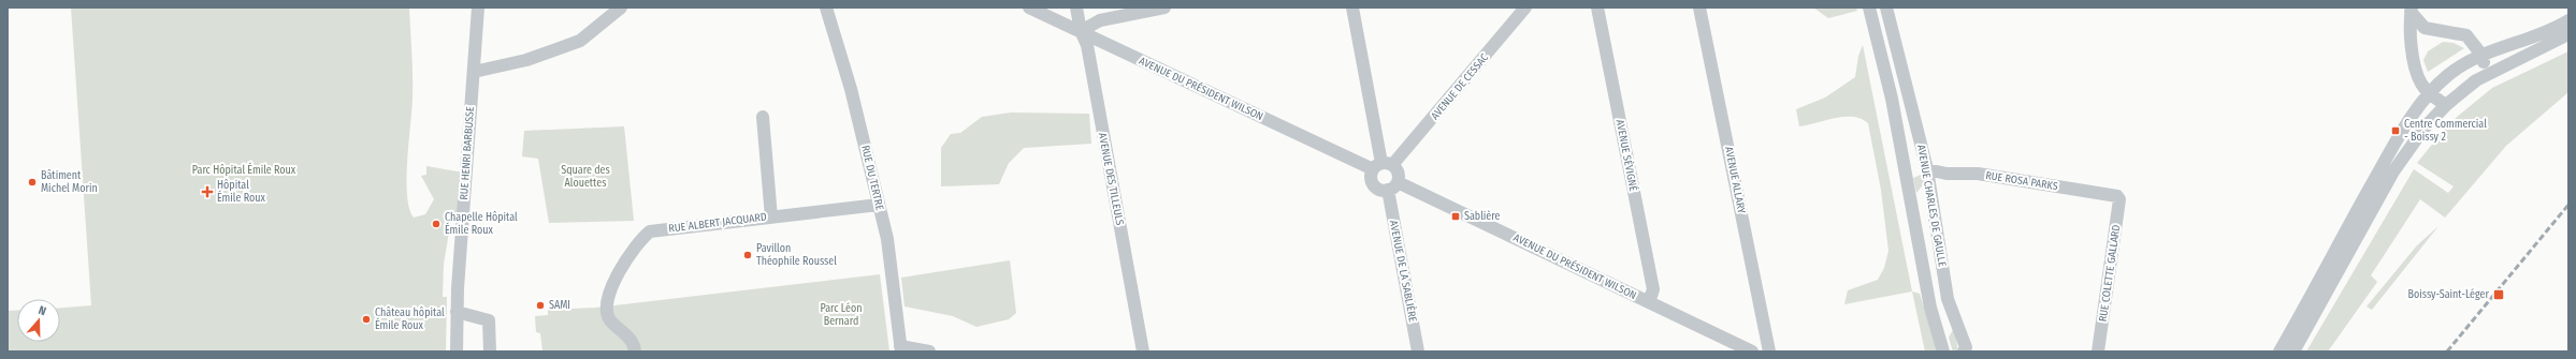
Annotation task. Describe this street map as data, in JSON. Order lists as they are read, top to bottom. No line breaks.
{"streets":{"street":["AVENUE DE CESSAC","AVENUE DU PRÉSIDENT WILSON","RUE HENRI BARBUSSE","AVENUE SÉVIGNÉ","RUE DU TERTRE","AVENUE DES TILLEULS","AVENUE ALLARY","RUE ROSA PARKS","AVENUE CHARLES DE GAULLE","RUE ALBERT JACQUARD","AVENUE DE LA SABLIÈRE","RUE COLETTE GALLARD"]},"crossings":[["AVENUE DE CESSAC","AVENUE DU PRÉSIDENT WILSON"],["AVENUE DE CESSAC","AVENUE DE LA SABLIÈRE"],["AVENUE DU PRÉSIDENT WILSON","AVENUE SÉVIGNÉ"],["AVENUE DU PRÉSIDENT WILSON","AVENUE DES TILLEULS"],["AVENUE DU PRÉSIDENT WILSON","AVENUE DE LA SABLIÈRE"],["RUE DU TERTRE","RUE ALBERT JACQUARD"],["RUE ROSA PARKS","AVENUE CHARLES DE GAULLE"],["RUE ROSA PARKS","RUE COLETTE GALLARD"]],"parks":["Parc Hôpital Émile Roux","Square des Alouettes","Parc Léon Bernard"],"places":{"transit":["Centre Commercial - Boissy 2","Sablière","Boissy-Saint-Léger"],"other":["Bâtiment Michel Morin","Chapelle Hôpital Émile Roux","Pavillon Théophile Roussel","SAMI","Château hôpital Émile Roux"],"health":["Hôpital Émile Roux"]},"north":"top"}
